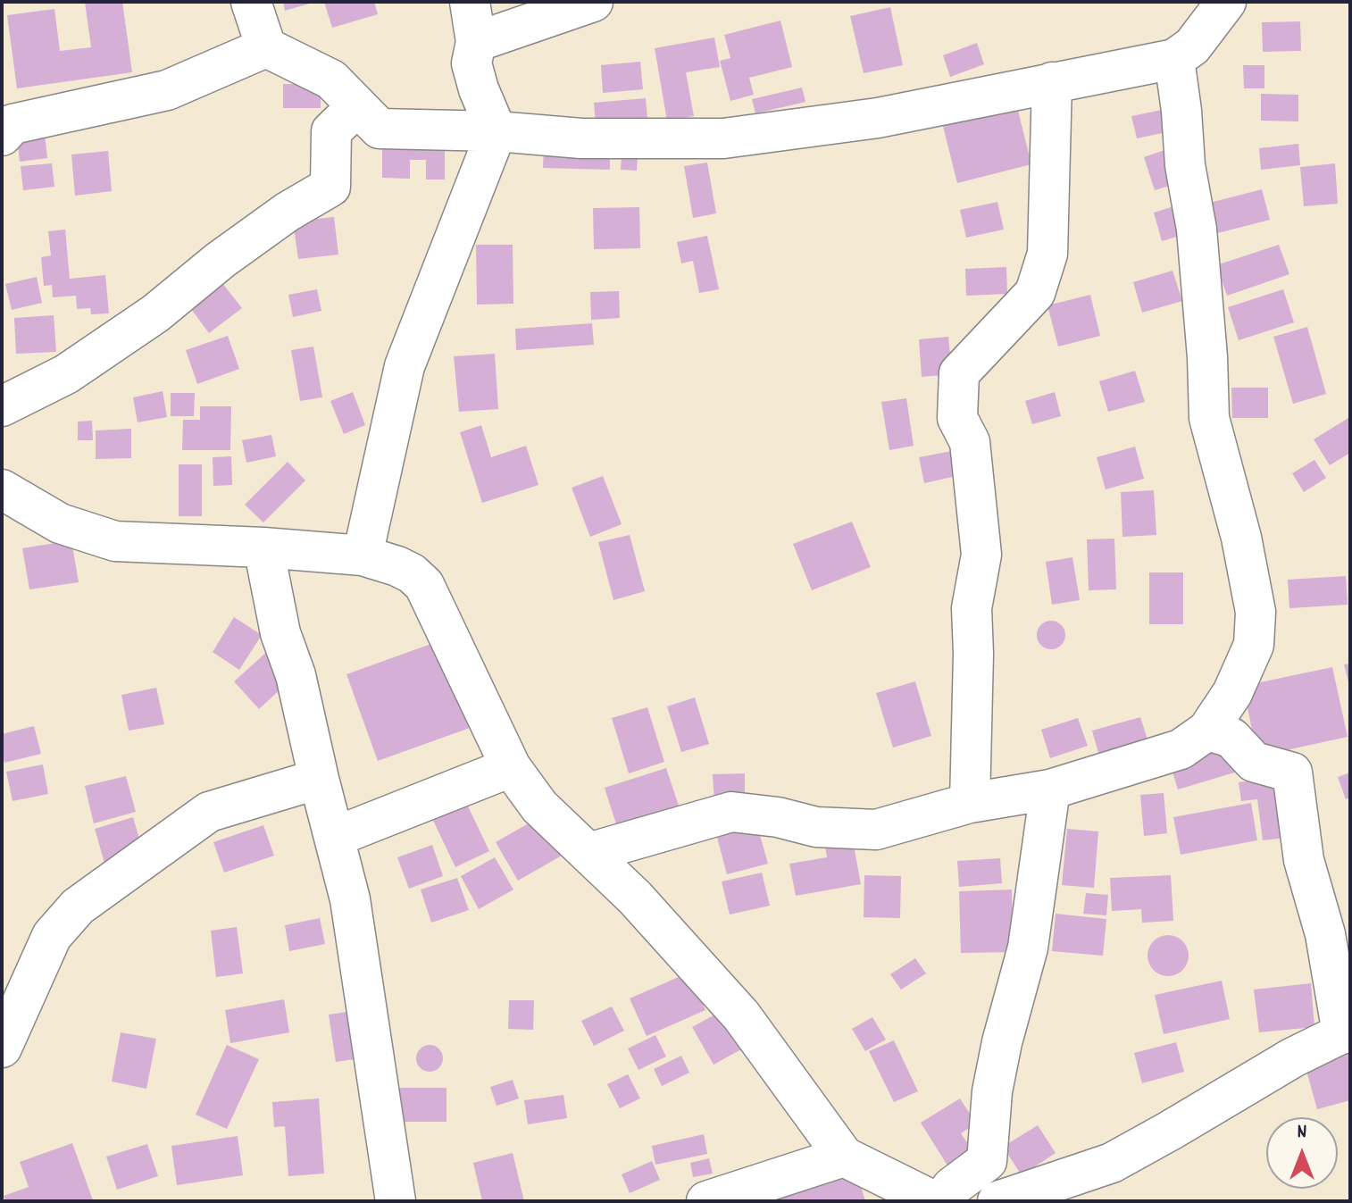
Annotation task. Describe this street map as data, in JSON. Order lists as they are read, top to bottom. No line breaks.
{"north":"top"}
